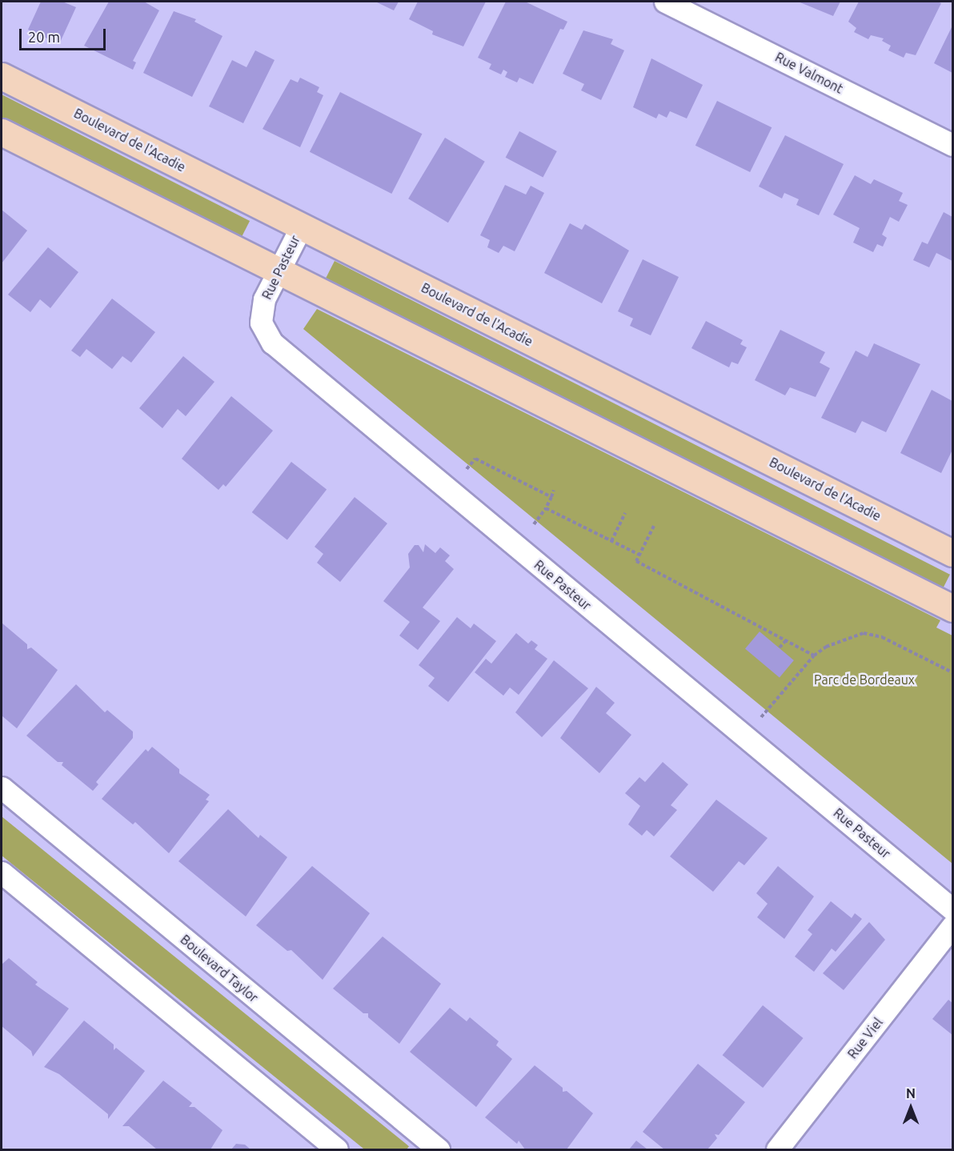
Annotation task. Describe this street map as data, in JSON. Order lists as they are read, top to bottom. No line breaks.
{"streets":{"main road":["Boulevard de l'Acadie"],"street":["Rue Valmont","Rue Pasteur","Boulevard Taylor","Rue Viel"]},"crossings":[["Boulevard de l'Acadie","Rue Pasteur"]],"parks":["Parc de Bordeaux"],"scale_bar":"20 m","north":"top"}
